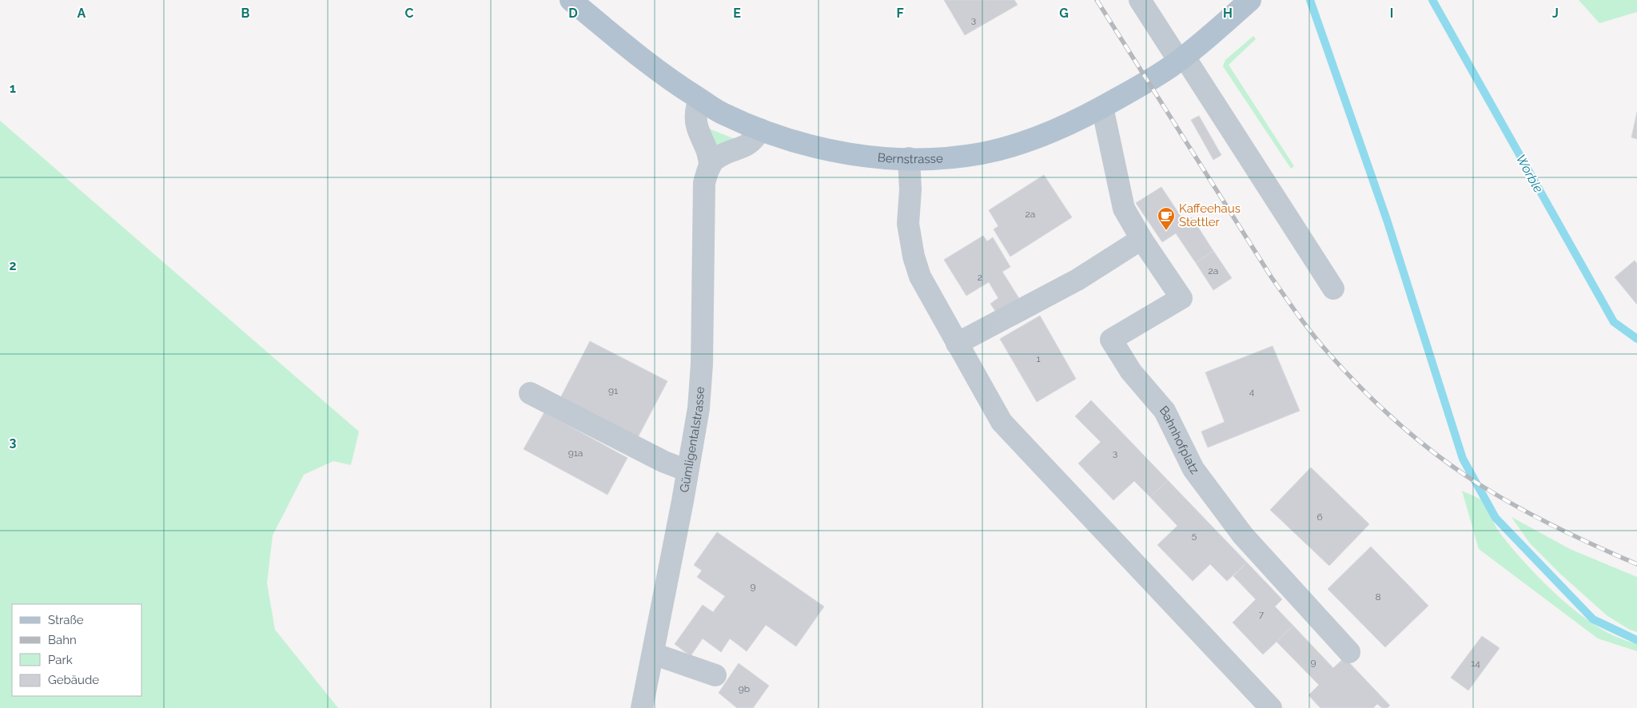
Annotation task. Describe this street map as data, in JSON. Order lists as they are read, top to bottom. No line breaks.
{"streets":{"main road":["Bernstrasse"],"street":["Gümligentalstrasse","Bahnhofplatz"]},"crossings":[["Bernstrasse","Bahnhofplatz"]],"water":["Worble"],"places":{"cafe":["Kaffeehaus Stettler"]},"house_numbers":["3","2a","2a","2","1","91","4","91a","3","6","5","9","8","7","9","14","9b"],"legend":["Straße","Bahn","Park","Gebäude"],"grid":{"columns":["A","B","C","D","E","F","G","H","I","J"],"rows":["1","2","3"]}}
